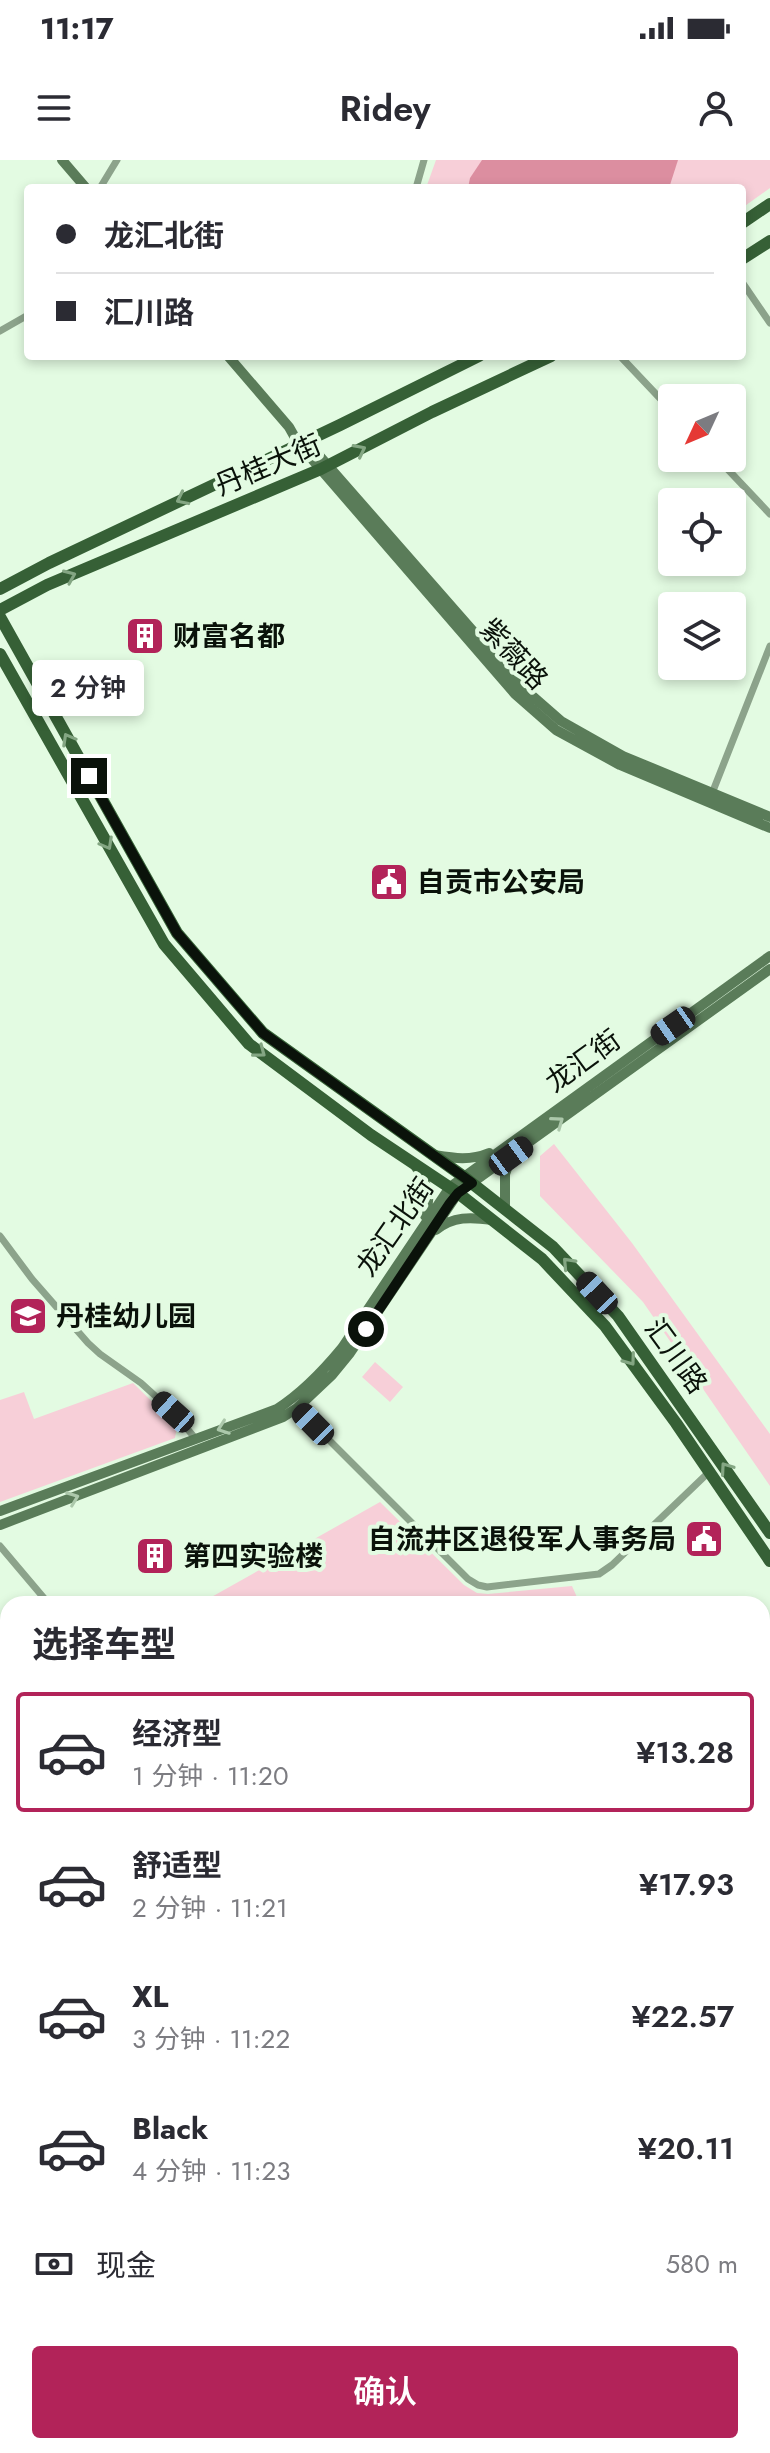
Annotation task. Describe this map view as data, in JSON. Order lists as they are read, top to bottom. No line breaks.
{"streets":{"main road":["丹桂大街","紫薇路","龙汇街","龙汇北街","汇川路"]},"crossings":[["丹桂大街","紫薇路"],["龙汇街","龙汇北街"],["龙汇街","汇川路"],["龙汇北街","汇川路"]],"places":{"building":["财富名都","第四实验楼"],"public building":["自贡市公安局","自流井区退役军人事务局"],"school or university":["丹桂幼儿园"]},"north":"bottom left","page":{"status":"11:17","header":"Ridey","banner":["龙汇北街","汇川路"],"bubble":"2 分钟","heading":"选择车型","list":[{"name":"经济型","note":"1 分钟 · 11:20","value":"¥13.28"},{"name":"舒适型","note":"2 分钟 · 11:21","value":"¥17.93"},{"name":"XL","note":"3 分钟 · 11:22","value":"¥22.57"},{"name":"Black","note":"4 分钟 · 11:23","value":"¥20.11"}],"pay":["现金","580 m"],"buttons":"确认"}}
